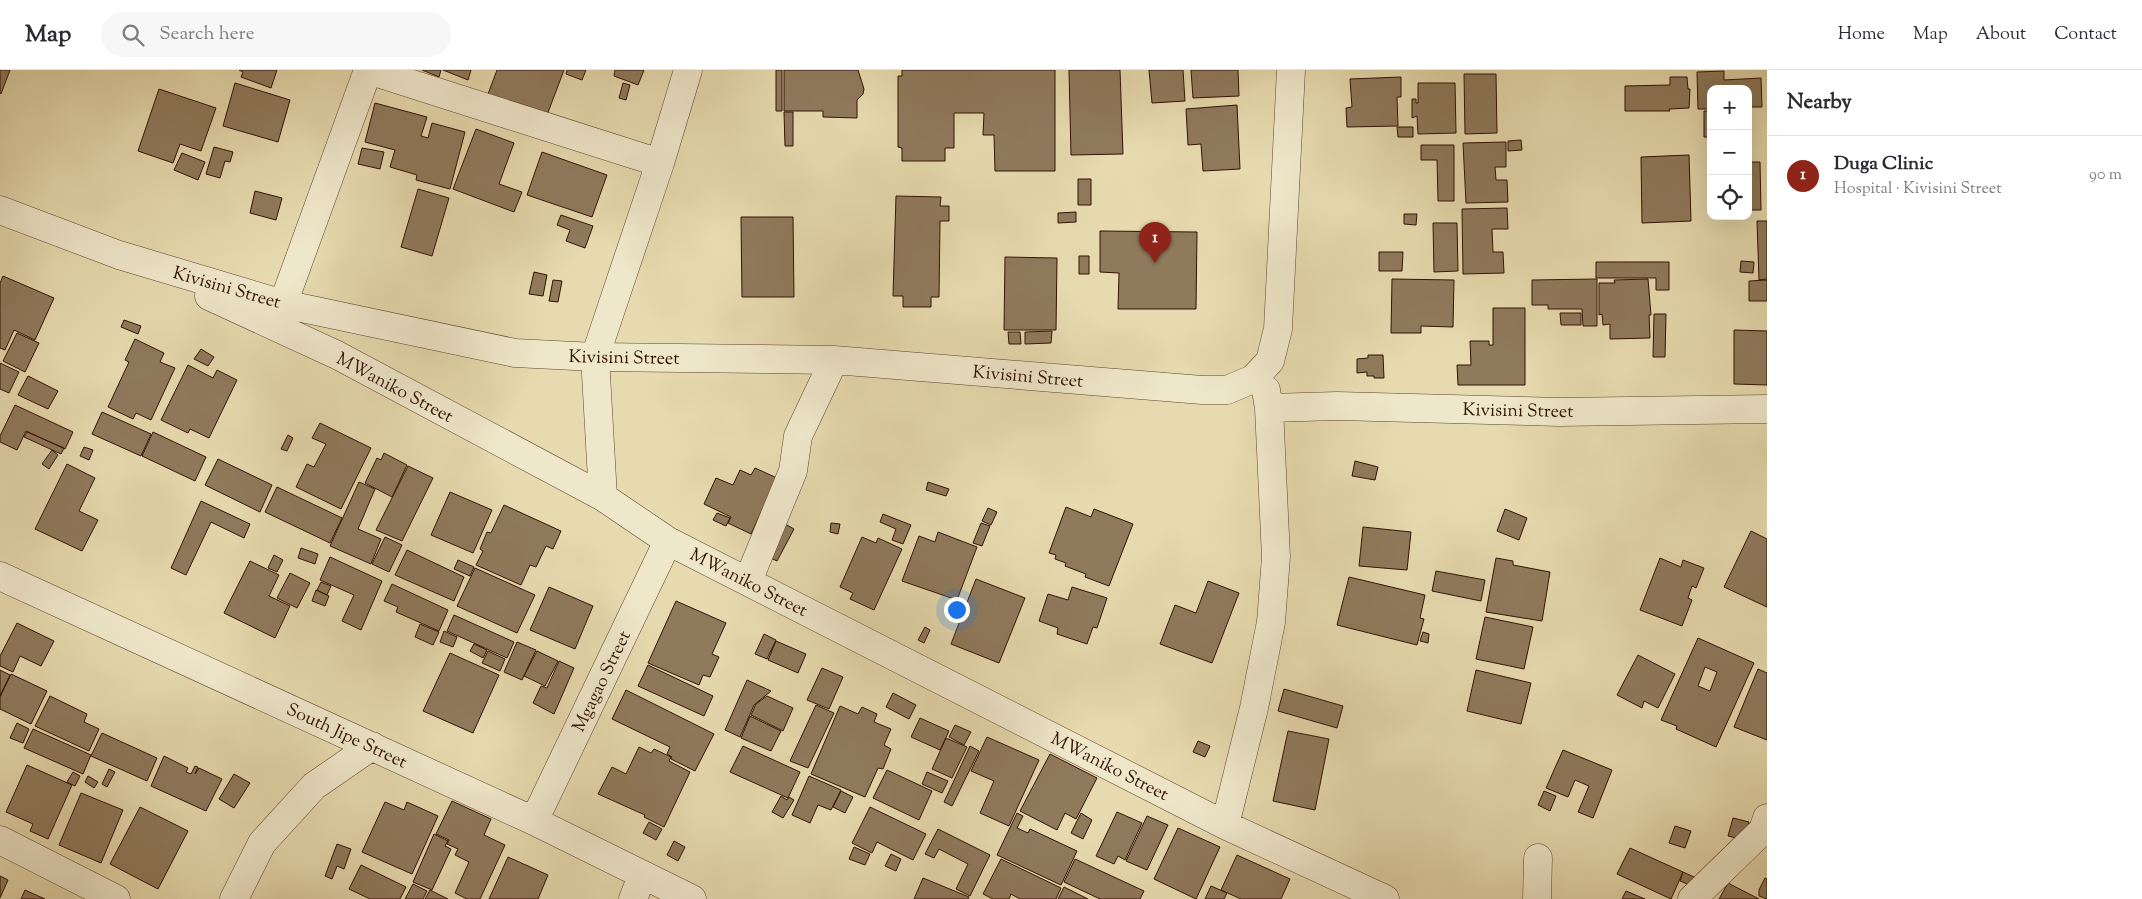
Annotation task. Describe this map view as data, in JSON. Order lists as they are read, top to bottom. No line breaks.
{"streets":{"street":["Kivisini Street","MWaniko Street","Mgagao Street","South Jipe Street"]},"crossings":[["Kivisini Street","MWaniko Street"],["MWaniko Street","Mgagao Street"],["Mgagao Street","South Jipe Street"]],"page":{"header":"Map","search":"Search here","nav":["Home","Map","About","Contact"],"heading":"Nearby","map_buttons":["+","−"],"list":[{"mark":"1","name":"Duga Clinic","note":"Hospital · Kivisini Street","value":"90 m"}],"pins":"1"}}
